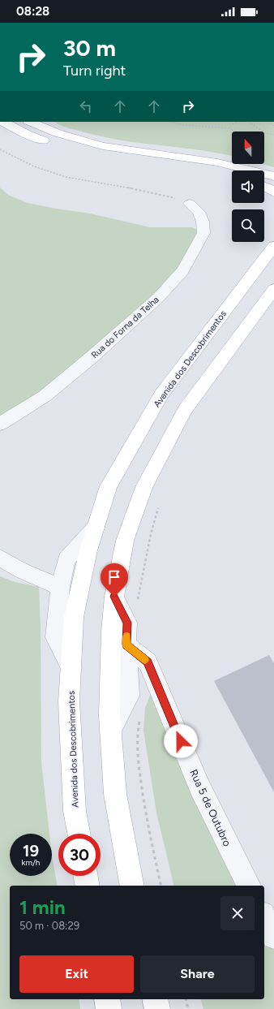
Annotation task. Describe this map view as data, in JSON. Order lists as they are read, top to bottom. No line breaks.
{"streets":{"main road":["Avenida dos Descobrimentos"],"street":["Rua do Forna da Telha","Rua 5 de Outubro"]},"north":"top","page":{"status":"08:28","turn":["30 m","Turn right"],"speed":"19 km/h","limit":"30","heading":["1 min","50 m · 08:29"],"buttons":["Exit","Share"]}}
